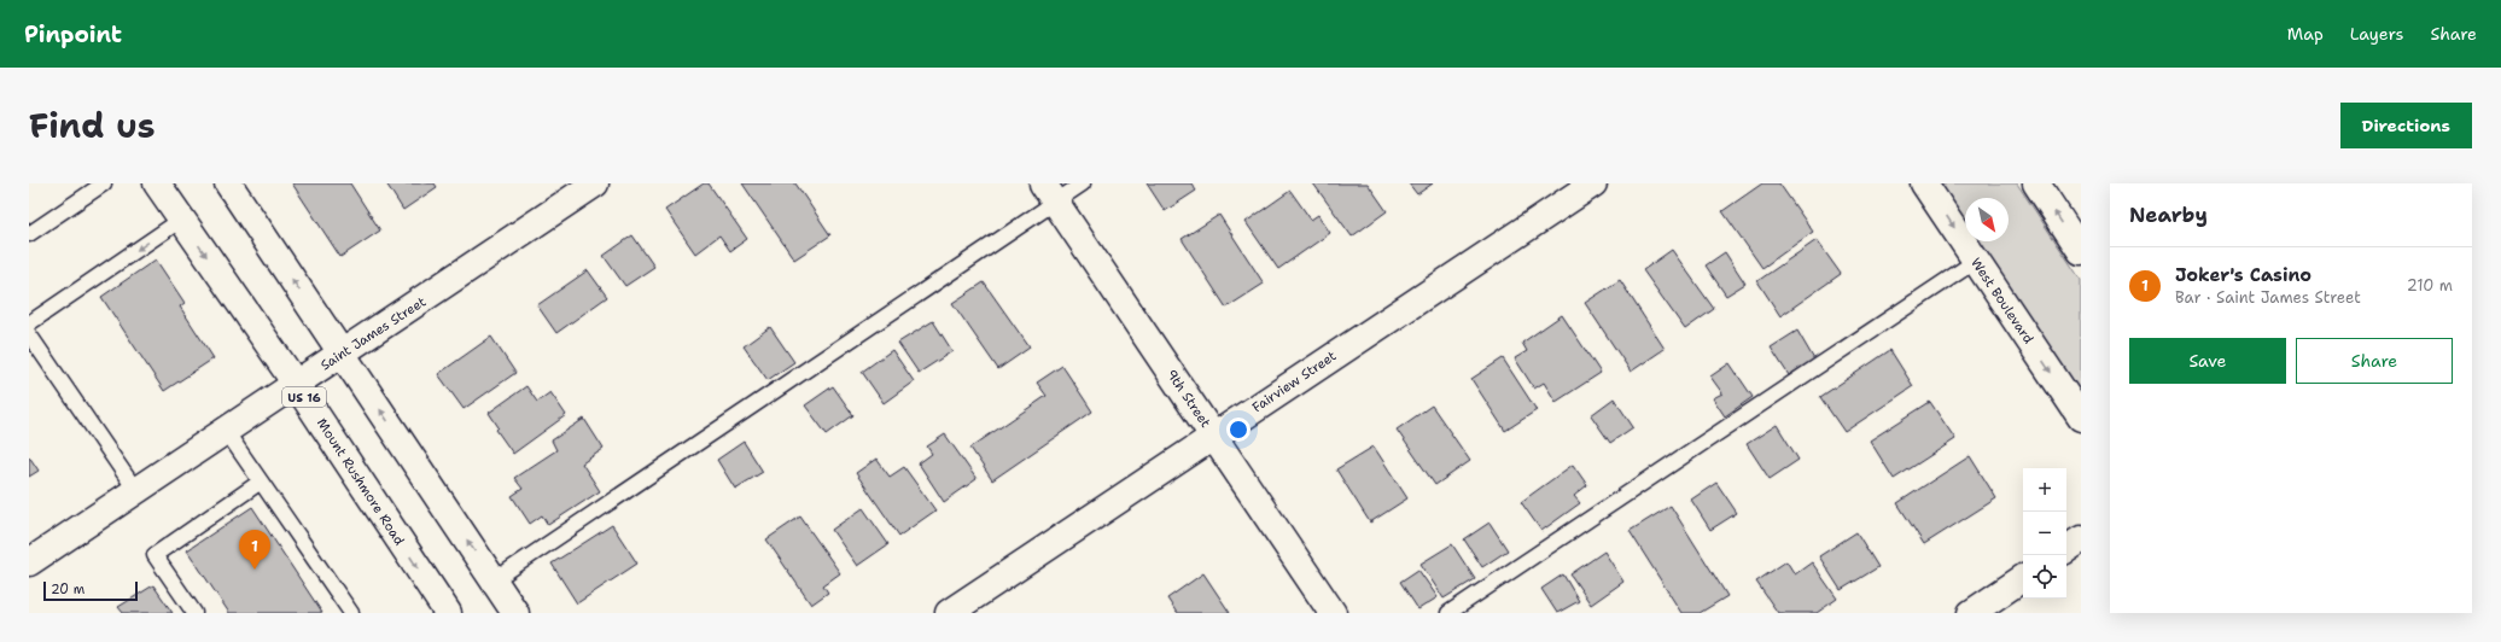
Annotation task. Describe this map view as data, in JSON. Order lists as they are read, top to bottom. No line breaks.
{"streets":{"main road":["West Boulevard","Saint James Street","Fairview Street","US 16","9th Street","Mount Rushmore Road"]},"crossings":[["Saint James Street","Mount Rushmore Road"],["Fairview Street","9th Street"]],"one_way":["West Boulevard"],"scale_bar":"20 m","north":"bottom right","page":{"header":"Pinpoint","nav":["Map","Layers","Share"],"title":"Find us","buttons":["Directions",["Save","Share"]],"heading":"Nearby","list":[{"mark":"1","name":"Joker's Casino","note":"Bar · Saint James Street","value":"210 m"}],"map_buttons":["+","−"],"pins":"1","scale":"20 m"}}
